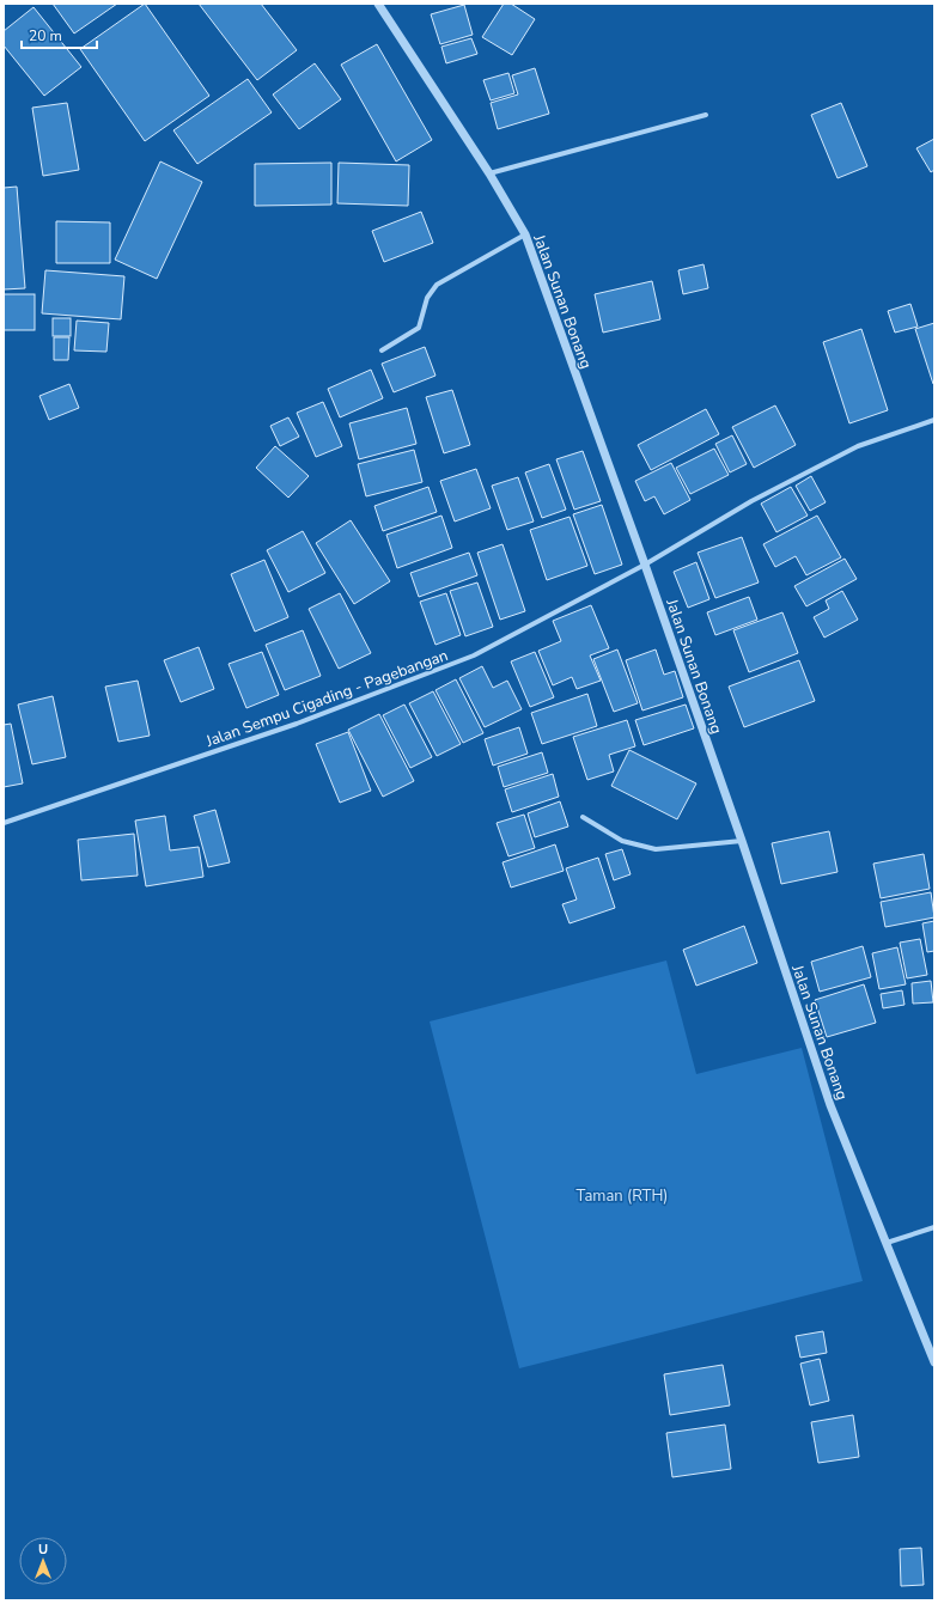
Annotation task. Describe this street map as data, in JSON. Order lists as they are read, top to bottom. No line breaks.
{"streets":{"street":["Jalan Sunan Bonang","Jalan Sempu Cigading - Pagebangan"]},"crossings":[["Jalan Sunan Bonang","Jalan Sempu Cigading - Pagebangan"]],"parks":["Taman (RTH)"],"scale_bar":"20 m","north":"top"}
